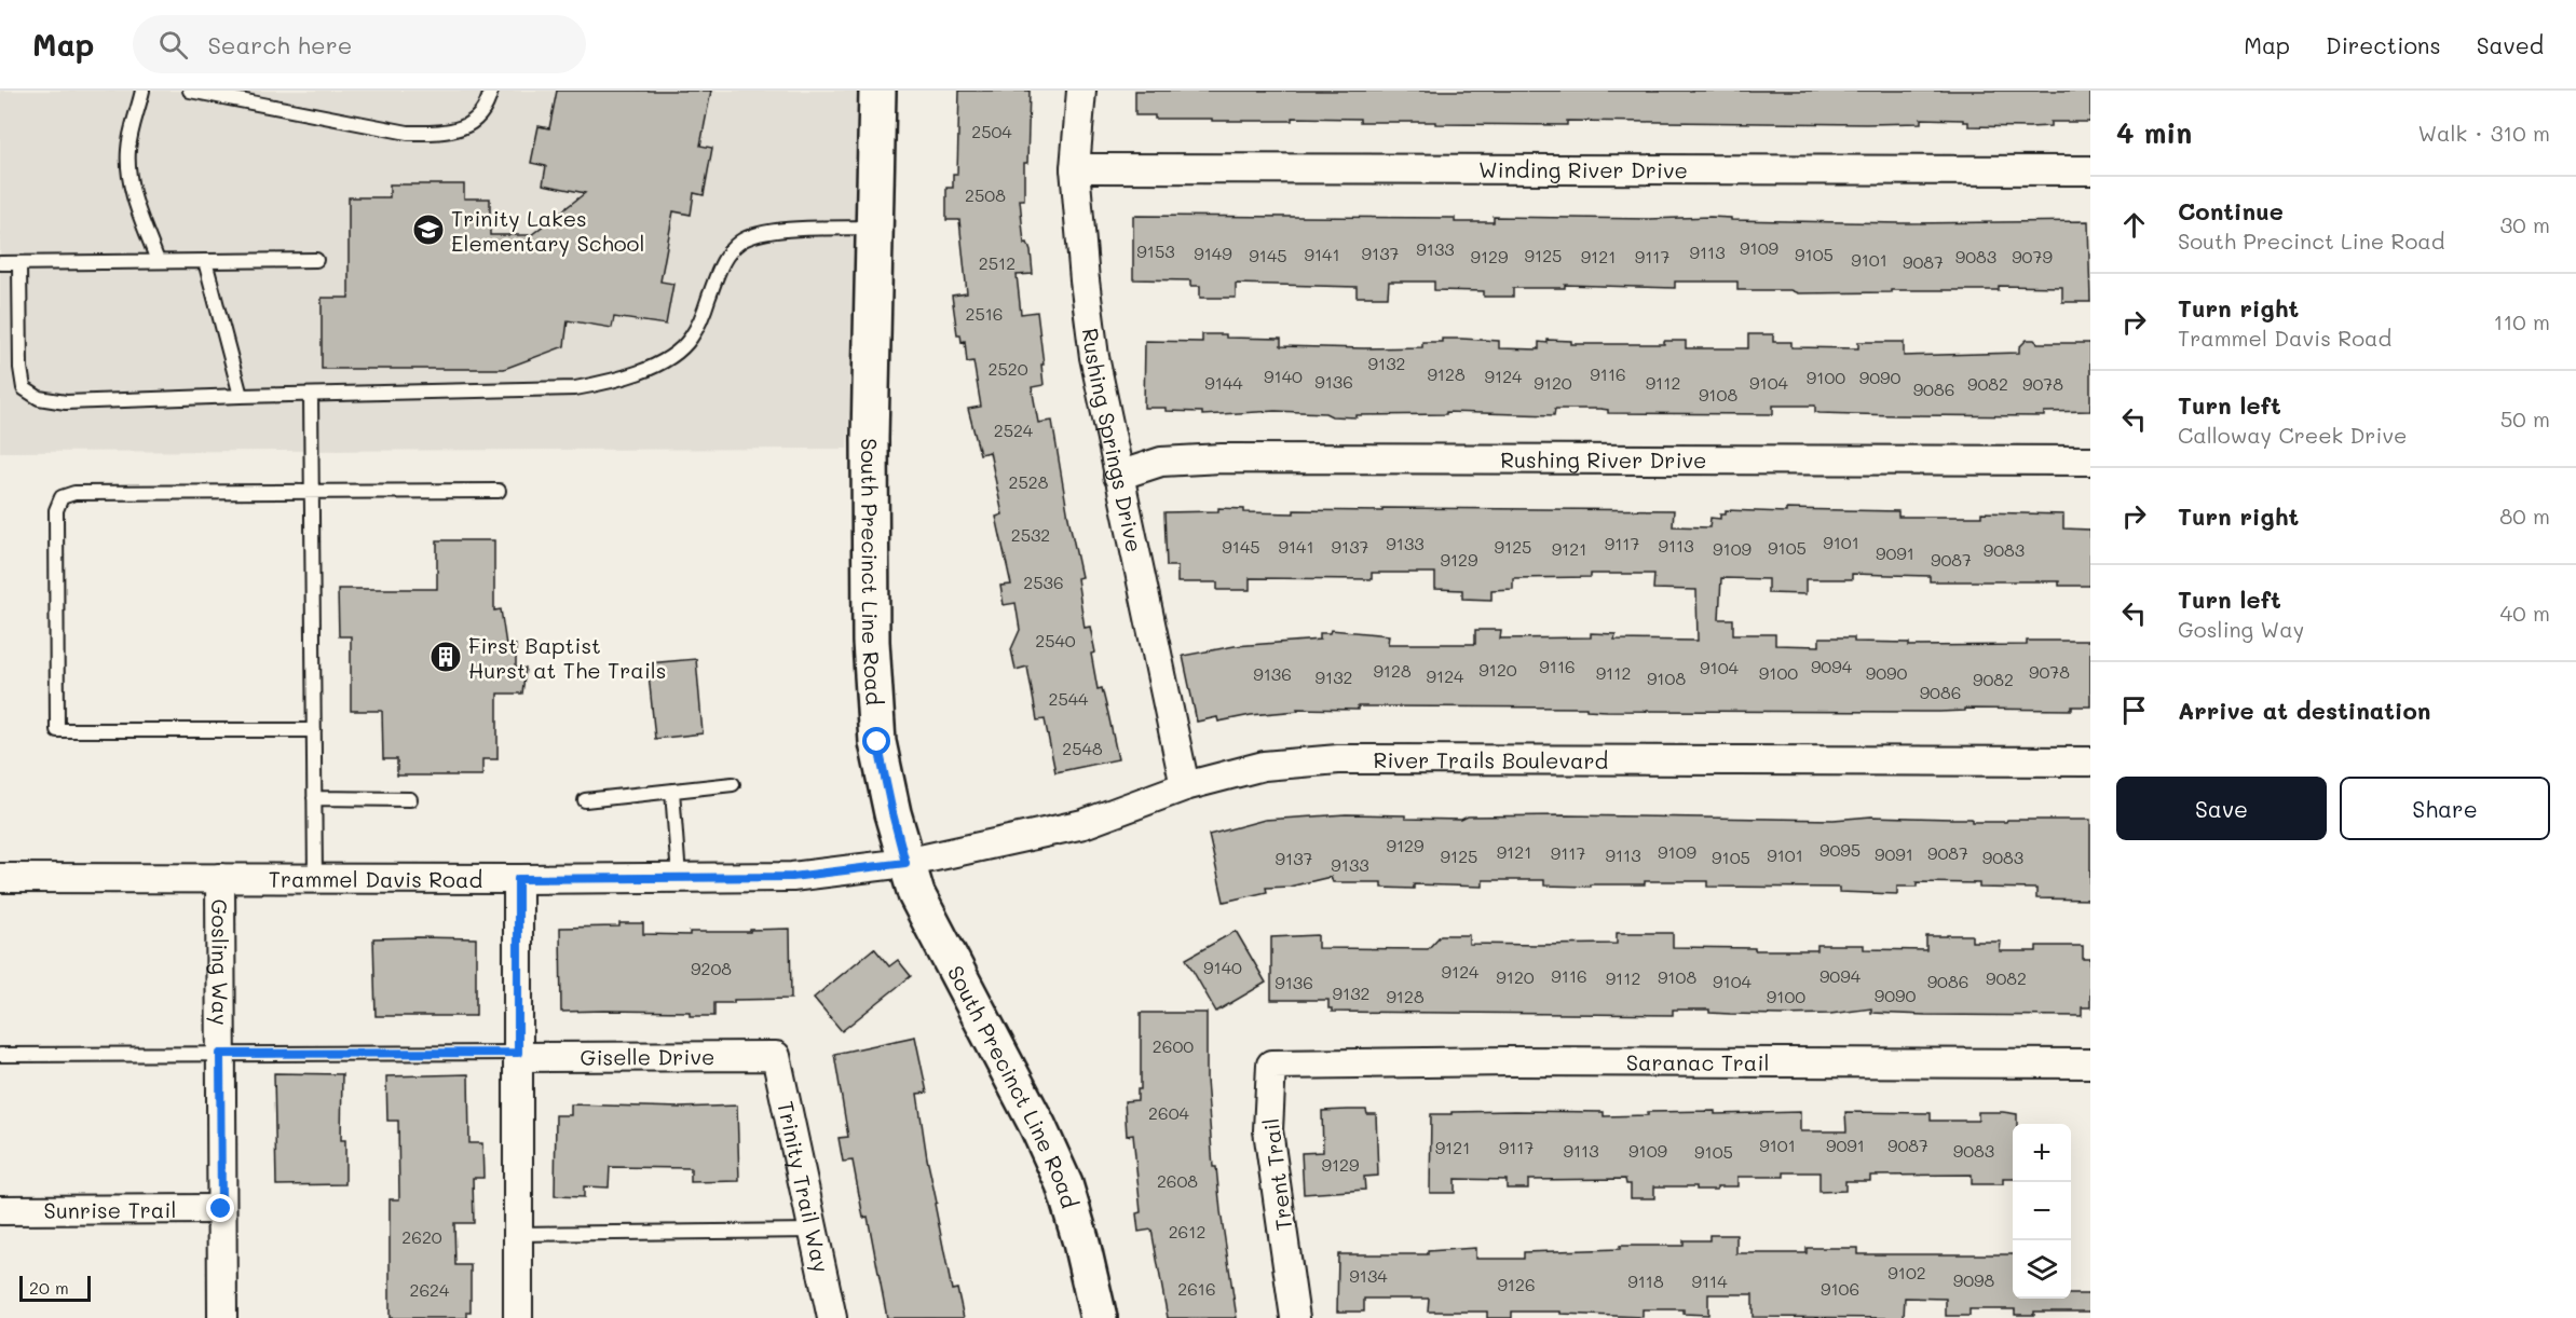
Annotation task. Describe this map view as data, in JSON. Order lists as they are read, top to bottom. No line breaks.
{"streets":{"main road":["South Precinct Line Road"],"street":["Winding River Drive","Rushing Springs Drive","Rushing River Drive","River Trails Boulevard","Trammel Davis Road","Gosling Way","Giselle Drive","Saranac Trail","Trent Trail","Trinity Trail Way","Sunrise Trail"]},"crossings":[["Winding River Drive","Rushing Springs Drive"],["Rushing Springs Drive","Rushing River Drive"],["Rushing Springs Drive","River Trails Boulevard"],["South Precinct Line Road","River Trails Boulevard"],["South Precinct Line Road","Trammel Davis Road"],["River Trails Boulevard","Trammel Davis Road"],["Trammel Davis Road","Gosling Way"],["Gosling Way","Sunrise Trail"],["Giselle Drive","Trinity Trail Way"],["Saranac Trail","Trent Trail"]],"places":{"school or university":["Trinity Lakes Elementary School"],"building":["First Baptist Hurst at The Trails"]},"house_numbers":["2504","2508","9109","9133","9153","9113","9149","9137","9141","9105","9145","9125","9129","9121","9117","9083","9079","9101","9087","2512","2516","9132","2520","9128","9116","9140","9124","9100","9090","9136","9144","9120","9112","9104","9082","9078","9086","9108","2524","2528","2532","9101","9133","9117","9113","9145","9141","9137","9125","9105","9121","9109","9083","9091","9129","9087","2536","2540","9116","9094","9104","9120","9128","9078","9112","9100","9090","9136","9124","9132","9108","9082","9086","2544","2548","9129","9095","9121","9109","9117","9087","9091","9113","9101","9125","9105","9083","9137","9133","9140","9208","9124","9116","9094","9120","9108","9112","9082","9104","9086","9136","9132","9090","9128","9100","2600","2604","9101","9091","9087","9121","9117","9113","9109","9083","9105","9129","2608","2612","2620","9102","9134","9098","9118","9114","9126","2616","9106","2624"],"scale_bar":"20 m","page":{"header":"Map","search":"Search here","nav":["Map","Directions","Saved"],"heading":["4 min","Walk · 310 m"],"list":[["Continue","South Precinct Line Road","30 m"],["Turn right","Trammel Davis Road","110 m"],["Turn left","Calloway Creek Drive","50 m"],["Turn right","80 m"],["Turn left","Gosling Way","40 m"],"Arrive at destination"],"buttons":["Save","Share"],"map_buttons":["+","−"],"scale":"20 m"}}
